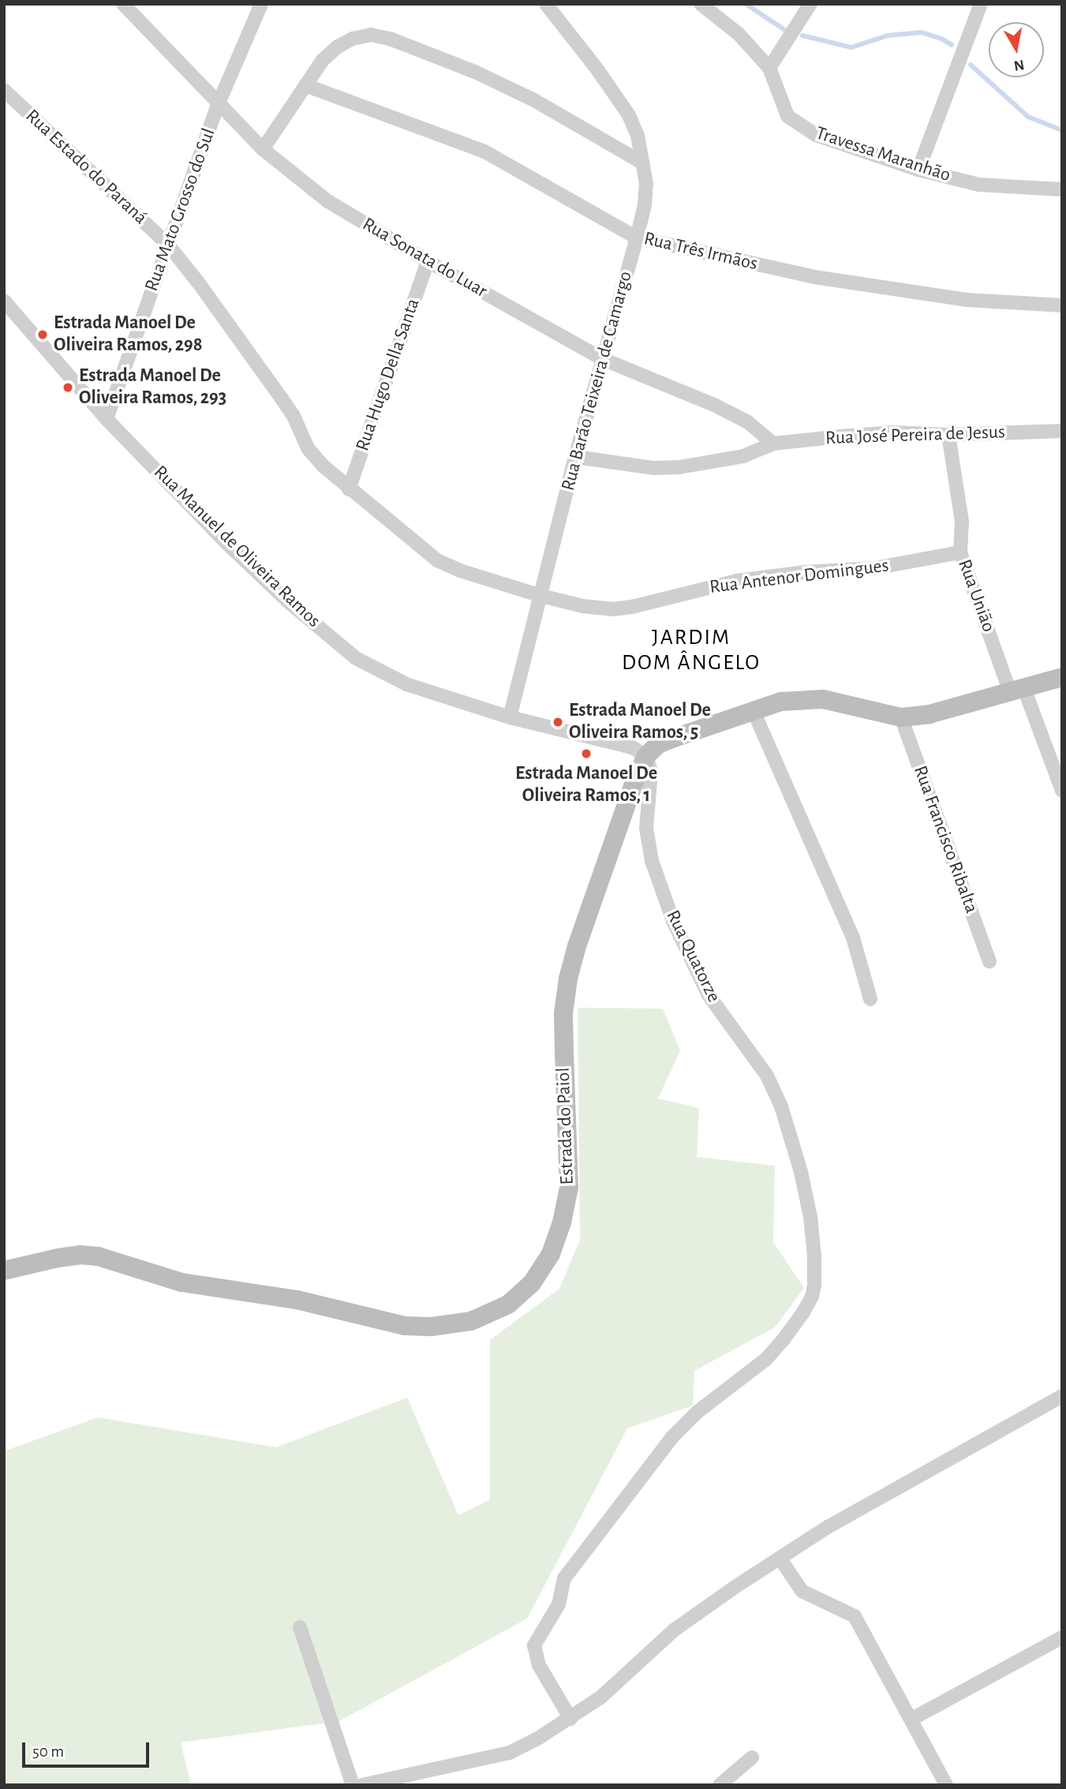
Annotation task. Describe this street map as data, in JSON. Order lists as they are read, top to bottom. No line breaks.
{"streets":{"street":["Travessa Maranhão","Rua Estado do Paraná","Rua Mato Grosso do Sul","Rua Três Irmãos","Rua Sonata do Luar","Rua Hugo Della Santa","Rua Barão Teixeira de Camargo","Rua José Pereira de Jesus","Rua Manuel de Oliveira Ramos","Rua Antenor Domingues","Rua União","Rua Francisco Ribalta","Rua Quatorze","Estrada do Paiol"]},"crossings":[["Rua Estado do Paraná","Rua Mato Grosso do Sul"],["Rua Estado do Paraná","Rua Hugo Della Santa"],["Rua Estado do Paraná","Rua Antenor Domingues"],["Rua Mato Grosso do Sul","Rua Sonata do Luar"],["Rua Mato Grosso do Sul","Rua Manuel de Oliveira Ramos"],["Rua Três Irmãos","Rua Barão Teixeira de Camargo"],["Rua Sonata do Luar","Rua Hugo Della Santa"],["Rua Sonata do Luar","Rua Barão Teixeira de Camargo"],["Rua Sonata do Luar","Rua José Pereira de Jesus"],["Rua Hugo Della Santa","Rua Antenor Domingues"],["Rua Barão Teixeira de Camargo","Rua José Pereira de Jesus"],["Rua Barão Teixeira de Camargo","Rua Manuel de Oliveira Ramos"],["Rua Barão Teixeira de Camargo","Rua Antenor Domingues"],["Rua José Pereira de Jesus","Rua União"],["Rua Manuel de Oliveira Ramos","Rua Quatorze"],["Rua Manuel de Oliveira Ramos","Estrada do Paiol"],["Rua Antenor Domingues","Rua União"],["Rua Quatorze","Estrada do Paiol"]],"districts":["JARDIM DOM ÂNGELO"],"places":["Estrada Manoel De Oliveira Ramos, 298","Estrada Manoel De Oliveira Ramos, 293","Estrada Manoel De Oliveira Ramos, 5","Estrada Manoel De Oliveira Ramos, 1"],"scale_bar":"50 m","north":"bottom"}
